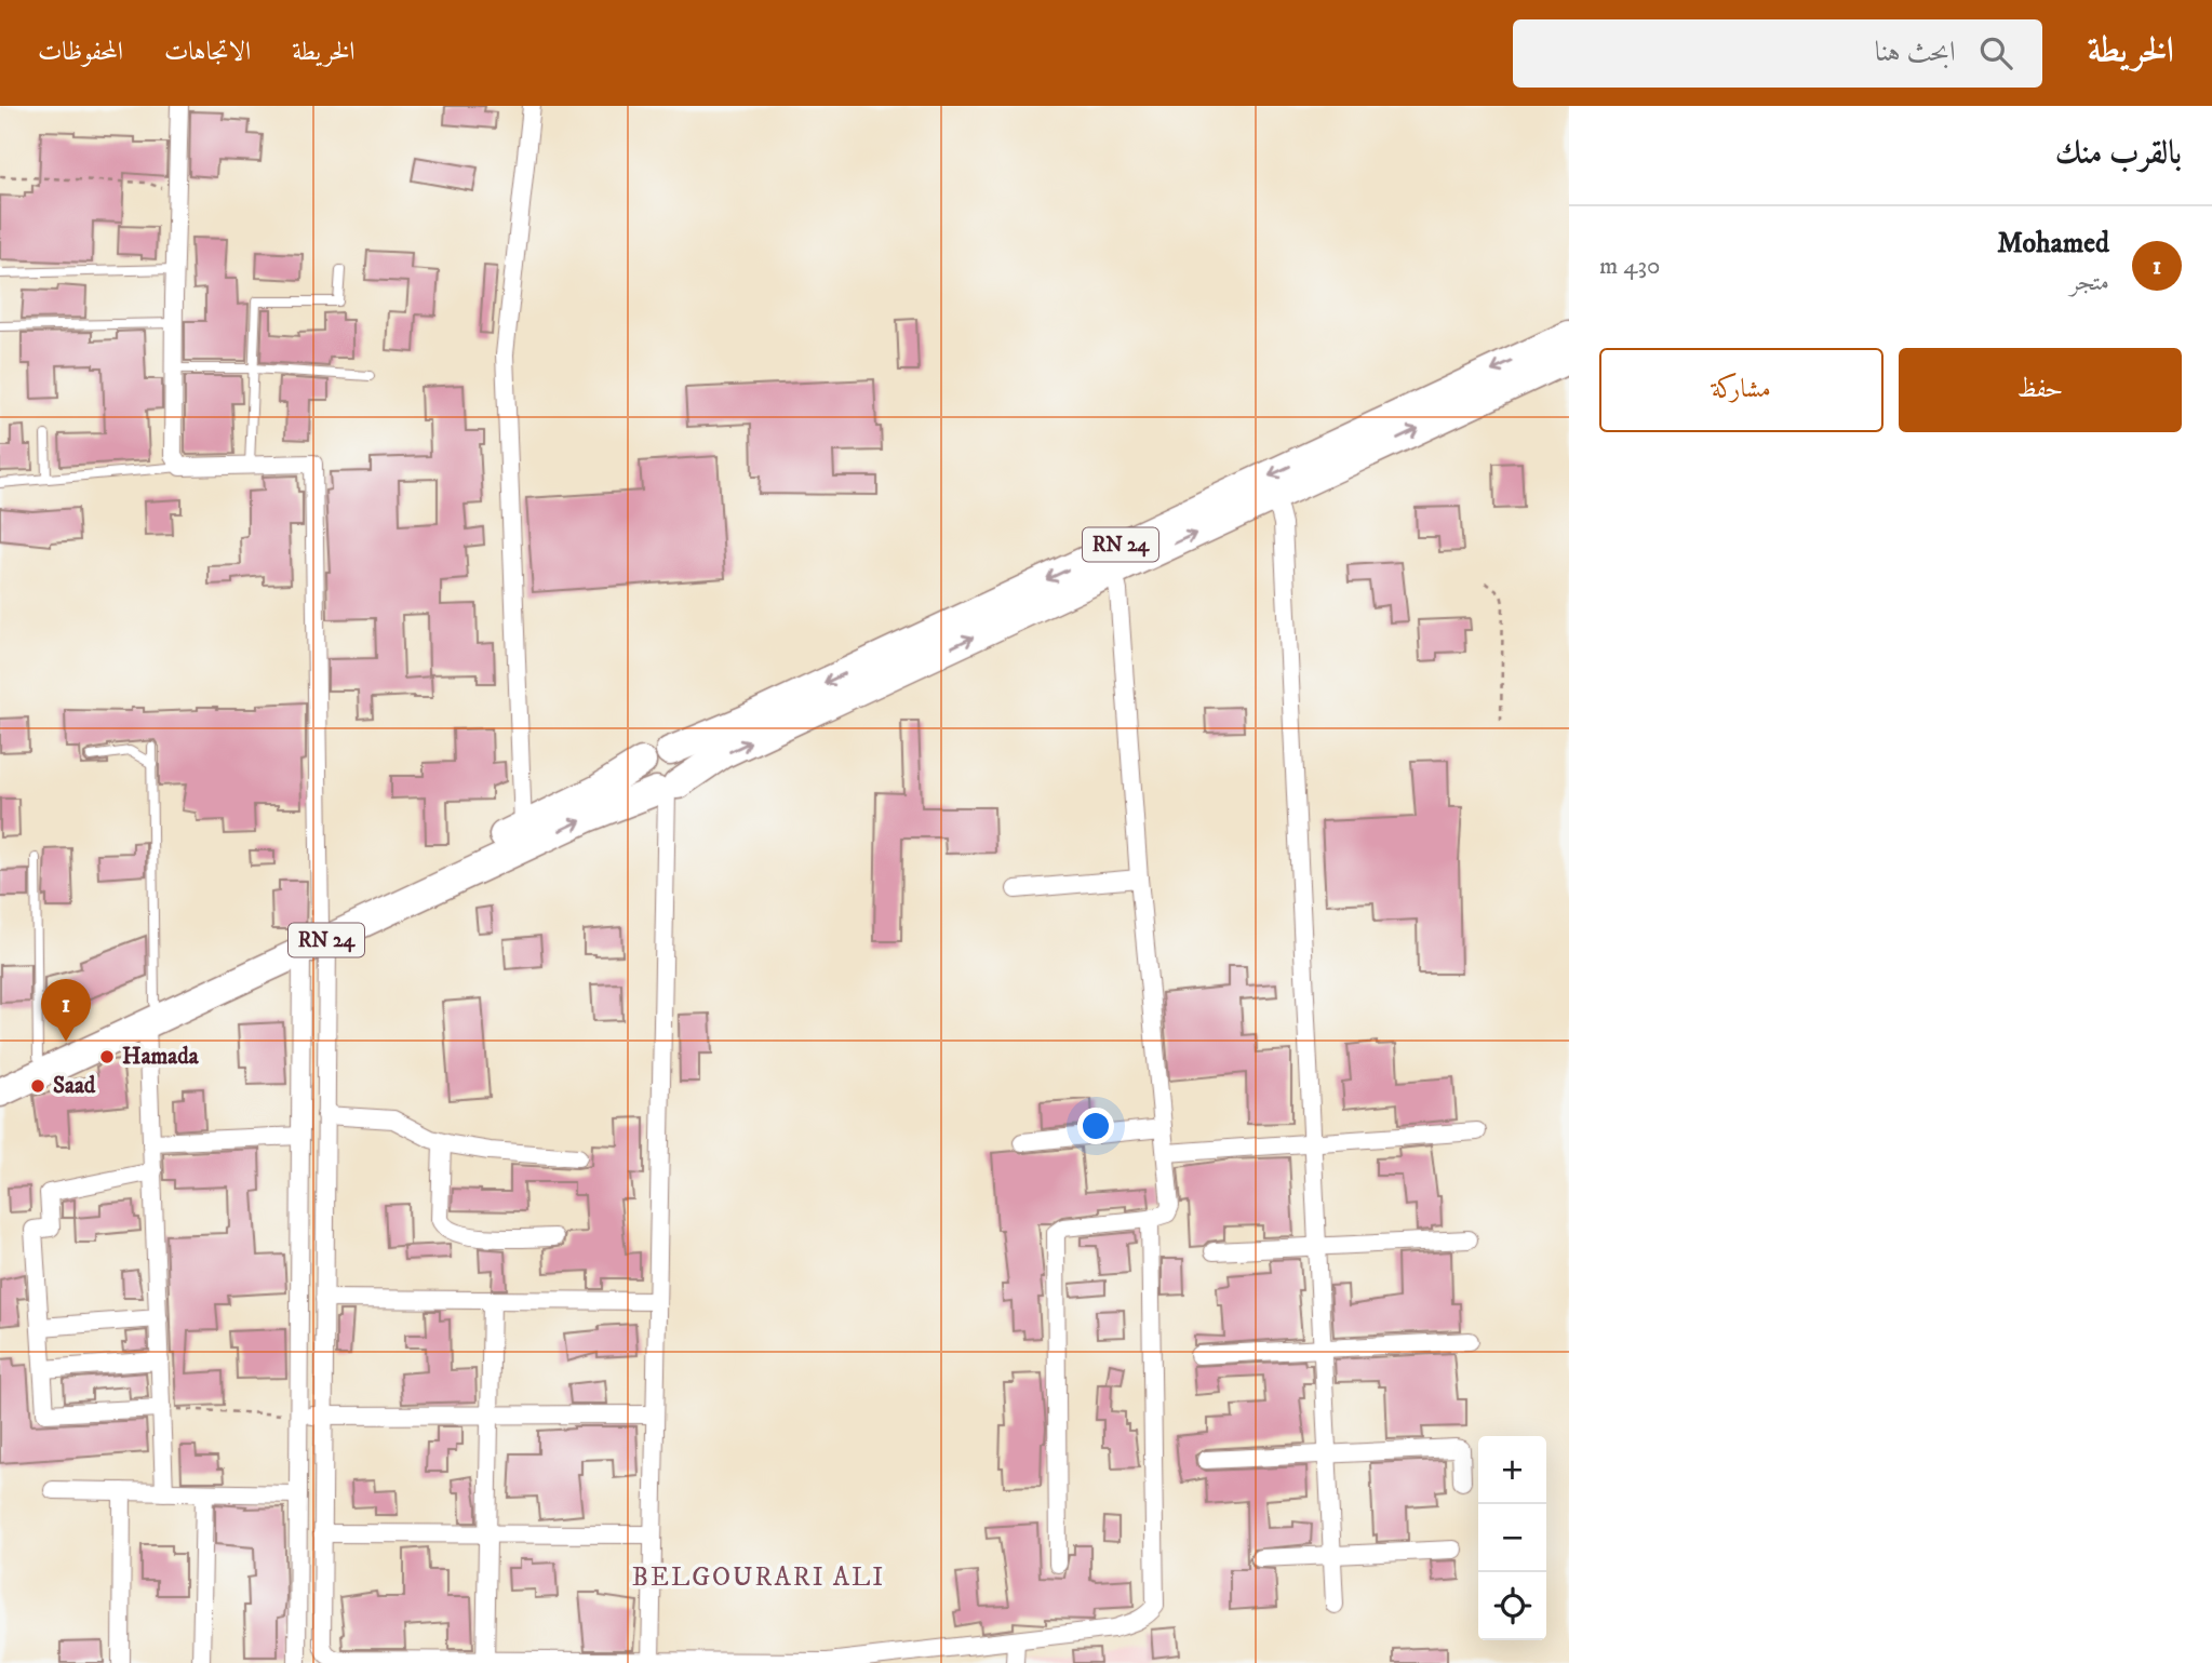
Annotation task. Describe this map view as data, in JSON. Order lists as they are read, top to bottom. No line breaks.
{"streets":{"highway":["RN 24"]},"districts":["BELGOURARI ALI"],"places":["Hamada","Saad"],"page":{"header":"الخريطة","search":"ابحث هنا","nav":["الخريطة","الاتجاهات","المحفوظات"],"heading":"بالقرب منك","list":[{"mark":"1","name":"Mohamed","note":"متجر","value":"430 m"}],"buttons":["حفظ","مشاركة"],"pins":"1","map_buttons":["+","−"]}}
